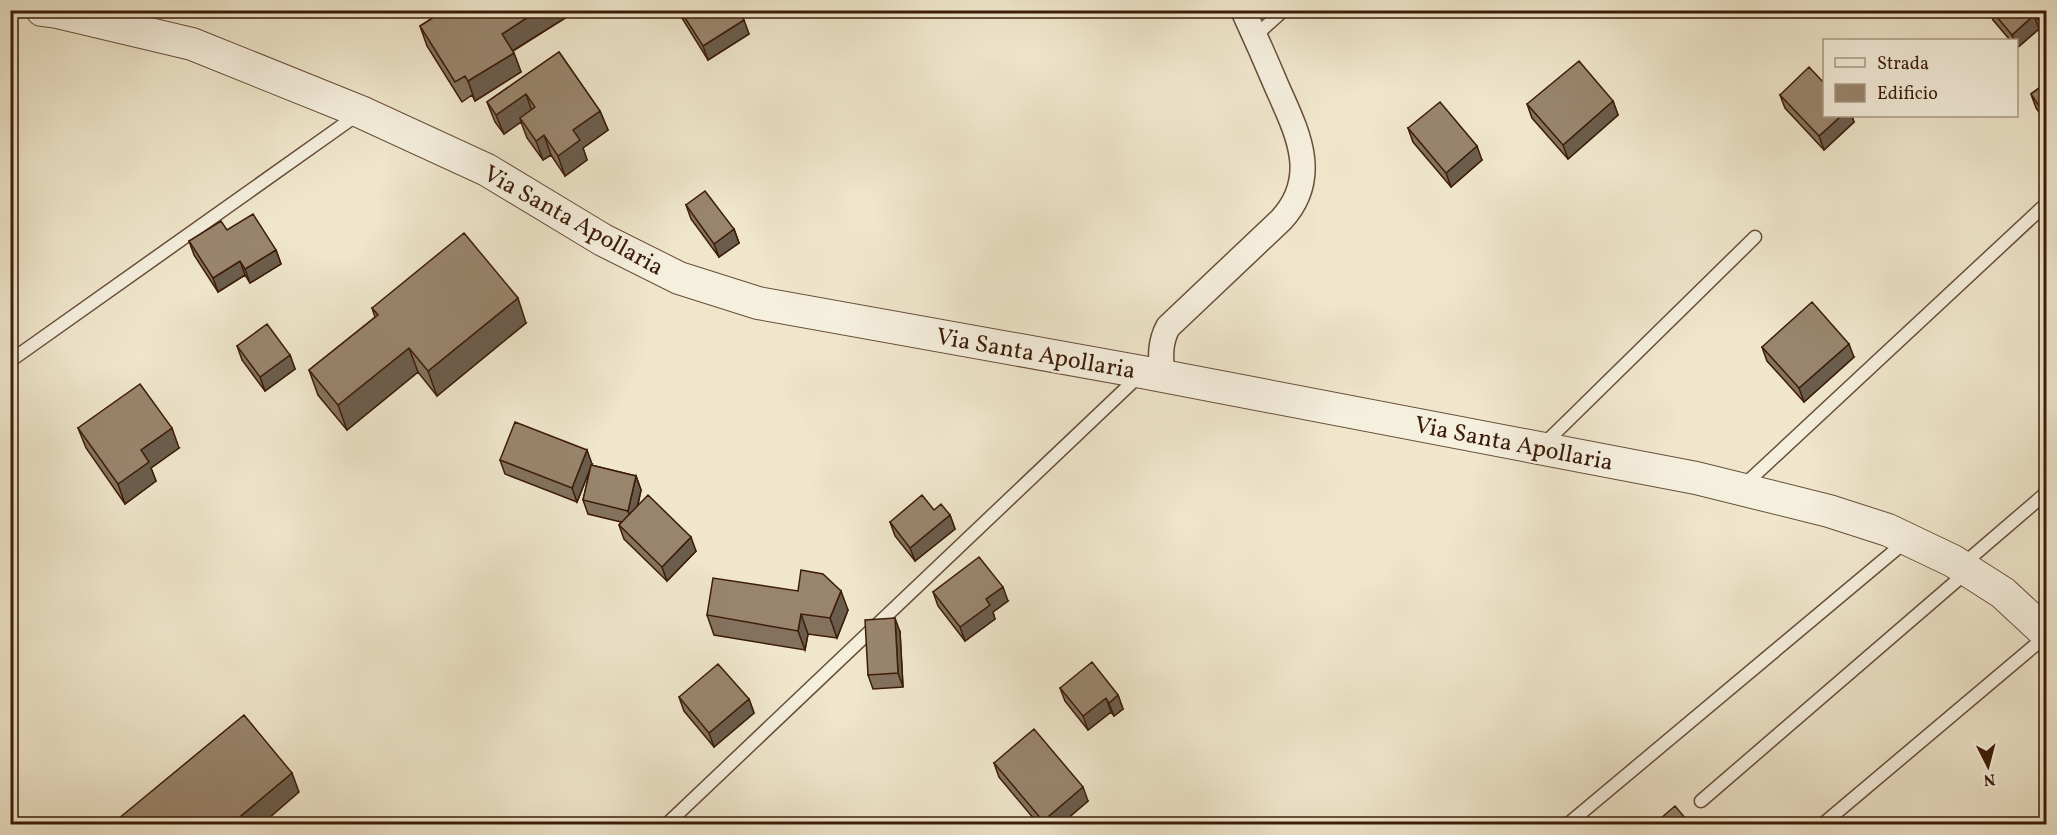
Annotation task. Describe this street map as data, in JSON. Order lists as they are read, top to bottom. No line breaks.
{"streets":{"street":["Via Santa Apollaria"]},"legend":["Strada","Edificio"],"north":"bottom"}
